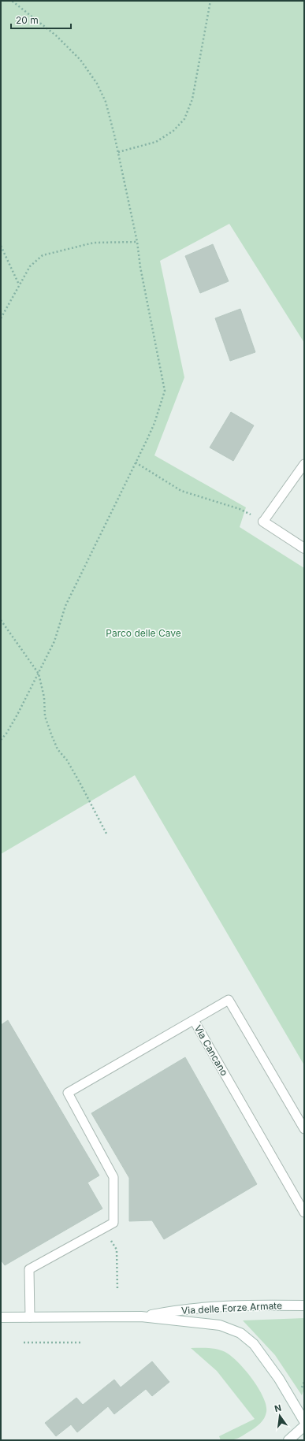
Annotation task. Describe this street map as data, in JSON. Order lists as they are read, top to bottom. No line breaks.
{"streets":{"street":["Via delle Forze Armate"],"lane":["Via Cancano"]},"parks":["Parco delle Cave"],"scale_bar":"20 m","north":"top"}
